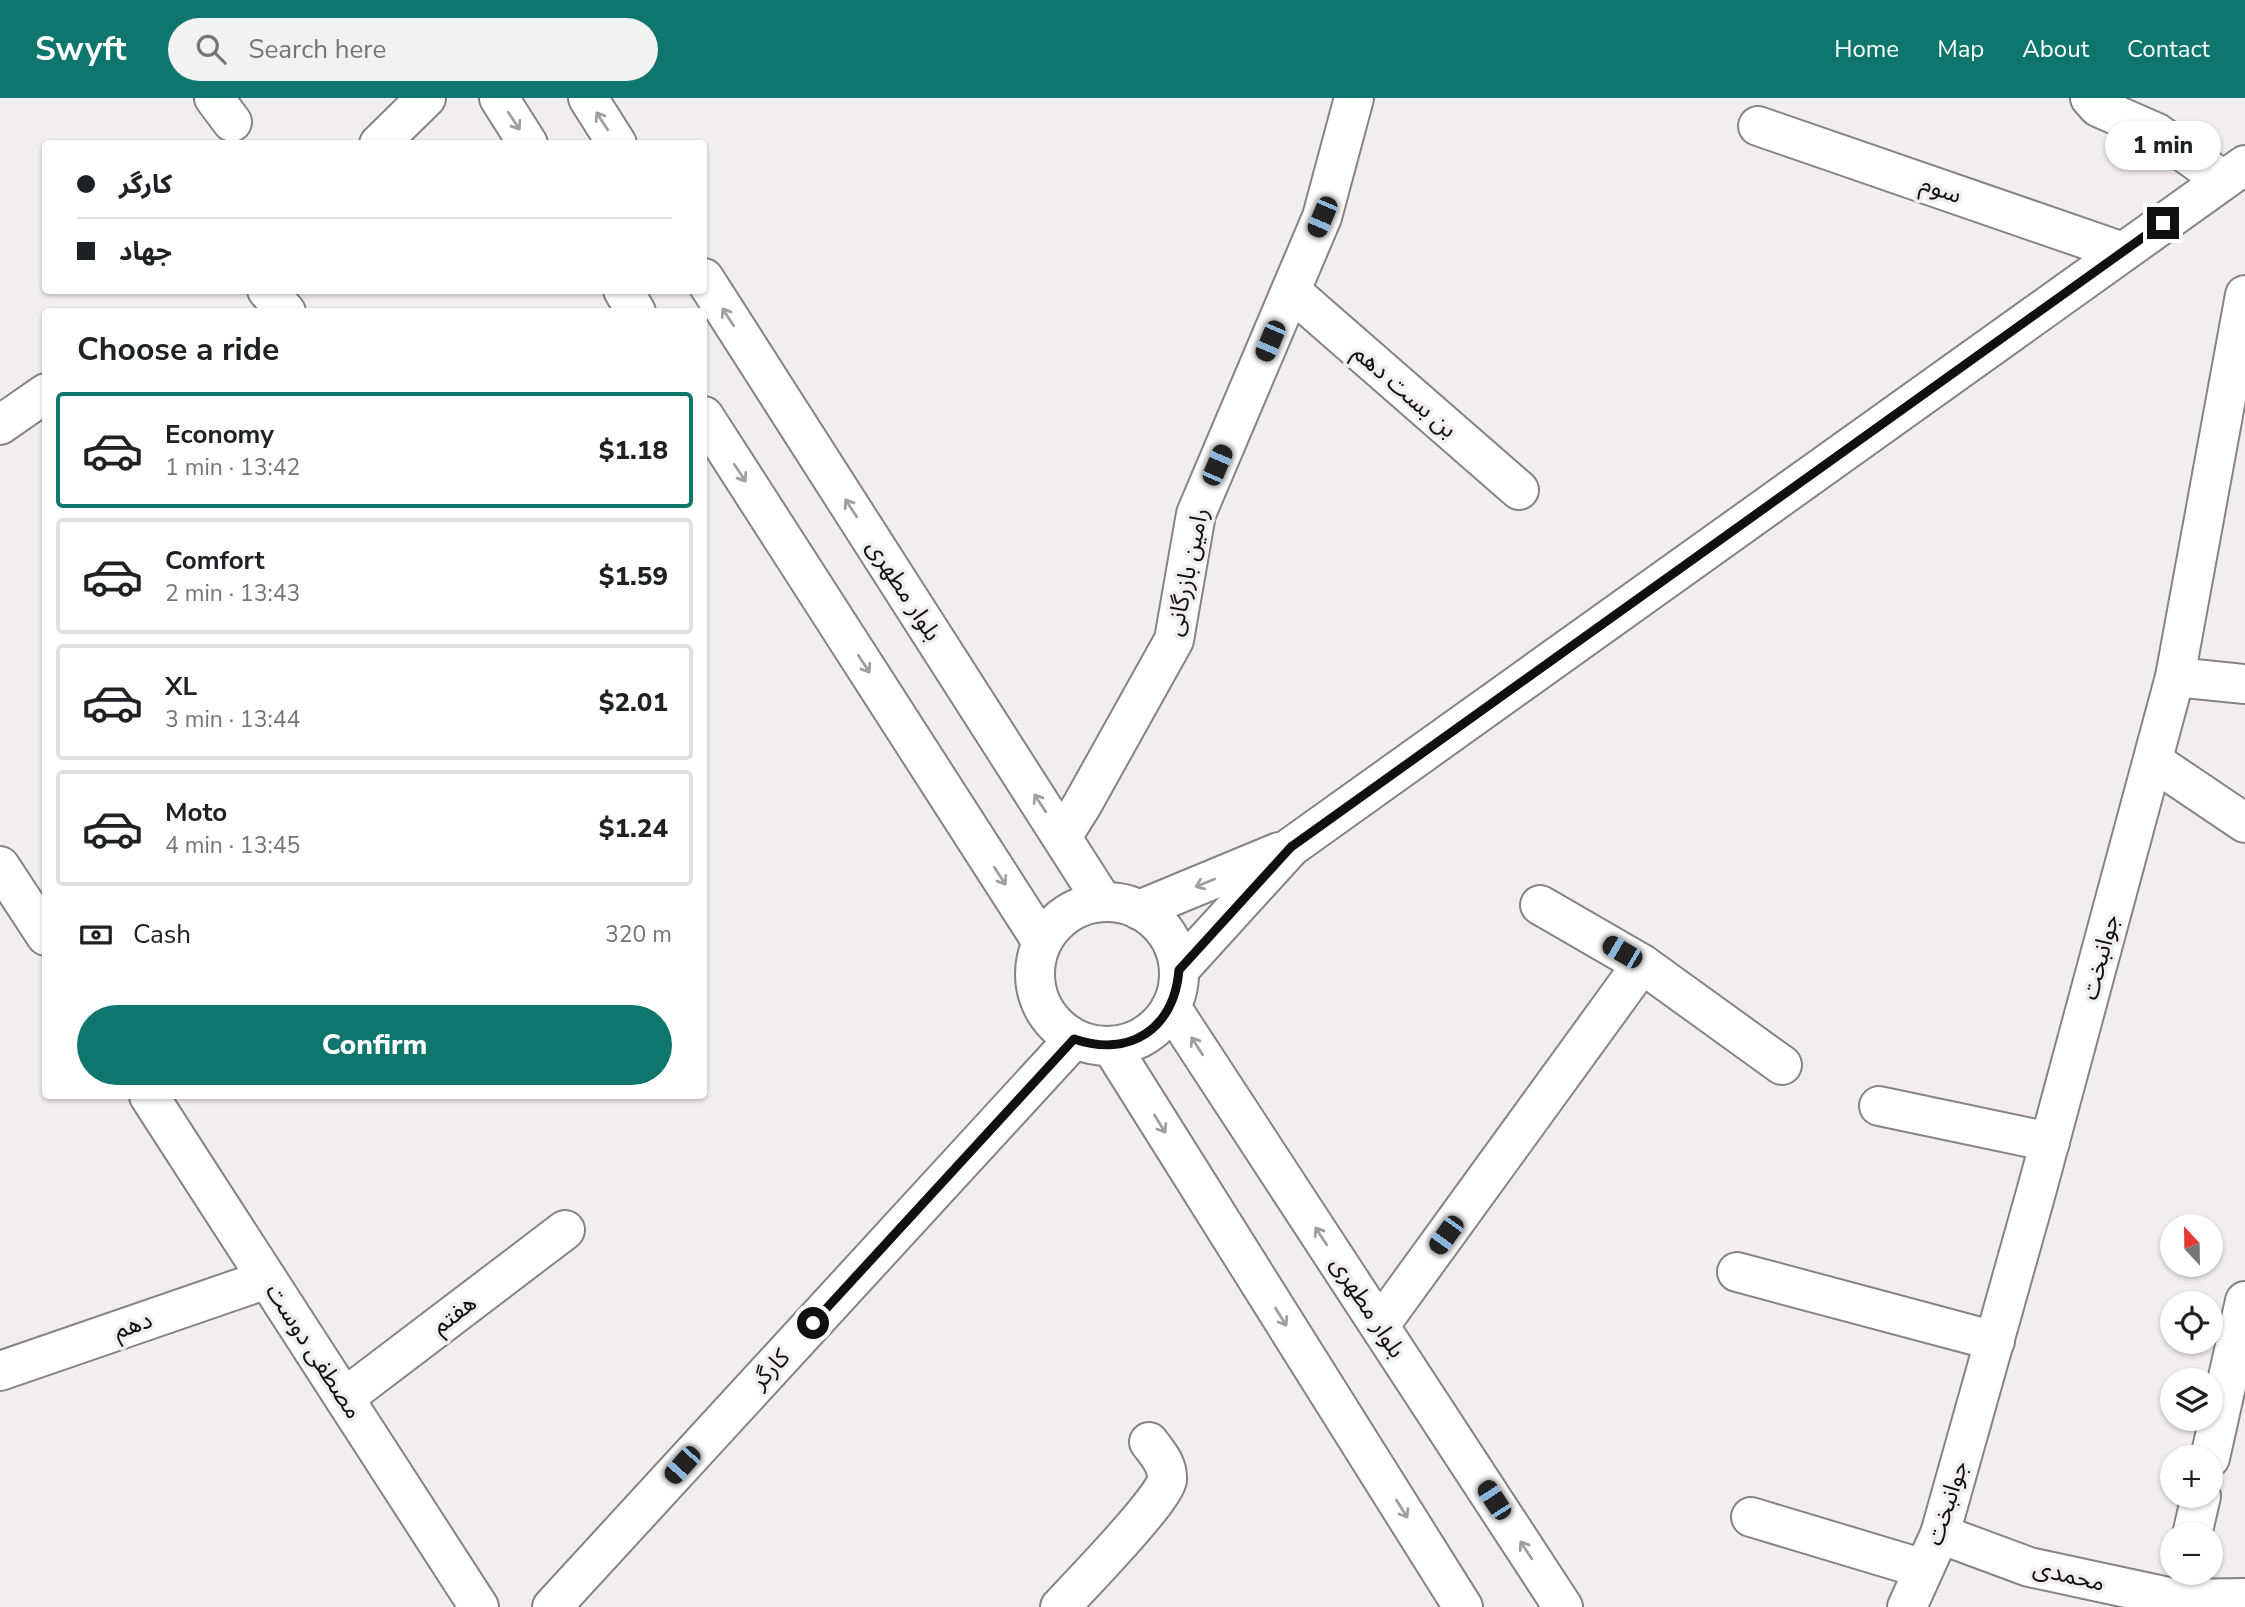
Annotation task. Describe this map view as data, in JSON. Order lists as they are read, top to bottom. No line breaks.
{"streets":{"street":["سوم","بن بست دهم","رامین بازرگانی","بلوار مطهری","جوانبخت","هفتم","دهم","مصطفی دوست","کارگر","محمدی"]},"crossings":[["بن بست دهم","رامین بازرگانی"],["رامین بازرگانی","بلوار مطهری"],["بلوار مطهری","کارگر"],["جوانبخت","محمدی"],["هفتم","مصطفی دوست"],["دهم","مصطفی دوست"]],"north":"top","page":{"header":"Swyft","search":"Search here","nav":["Home","Map","About","Contact"],"bubble":"1 min","banner":["کارگر","جهاد"],"heading":"Choose a ride","list":[{"name":"Economy","note":"1 min · 13:42","value":"$1.18"},{"name":"Comfort","note":"2 min · 13:43","value":"$1.59"},{"name":"XL","note":"3 min · 13:44","value":"$2.01"},{"name":"Moto","note":"4 min · 13:45","value":"$1.24"}],"pay":["Cash","320 m"],"buttons":"Confirm","map_buttons":["+","−"]}}
